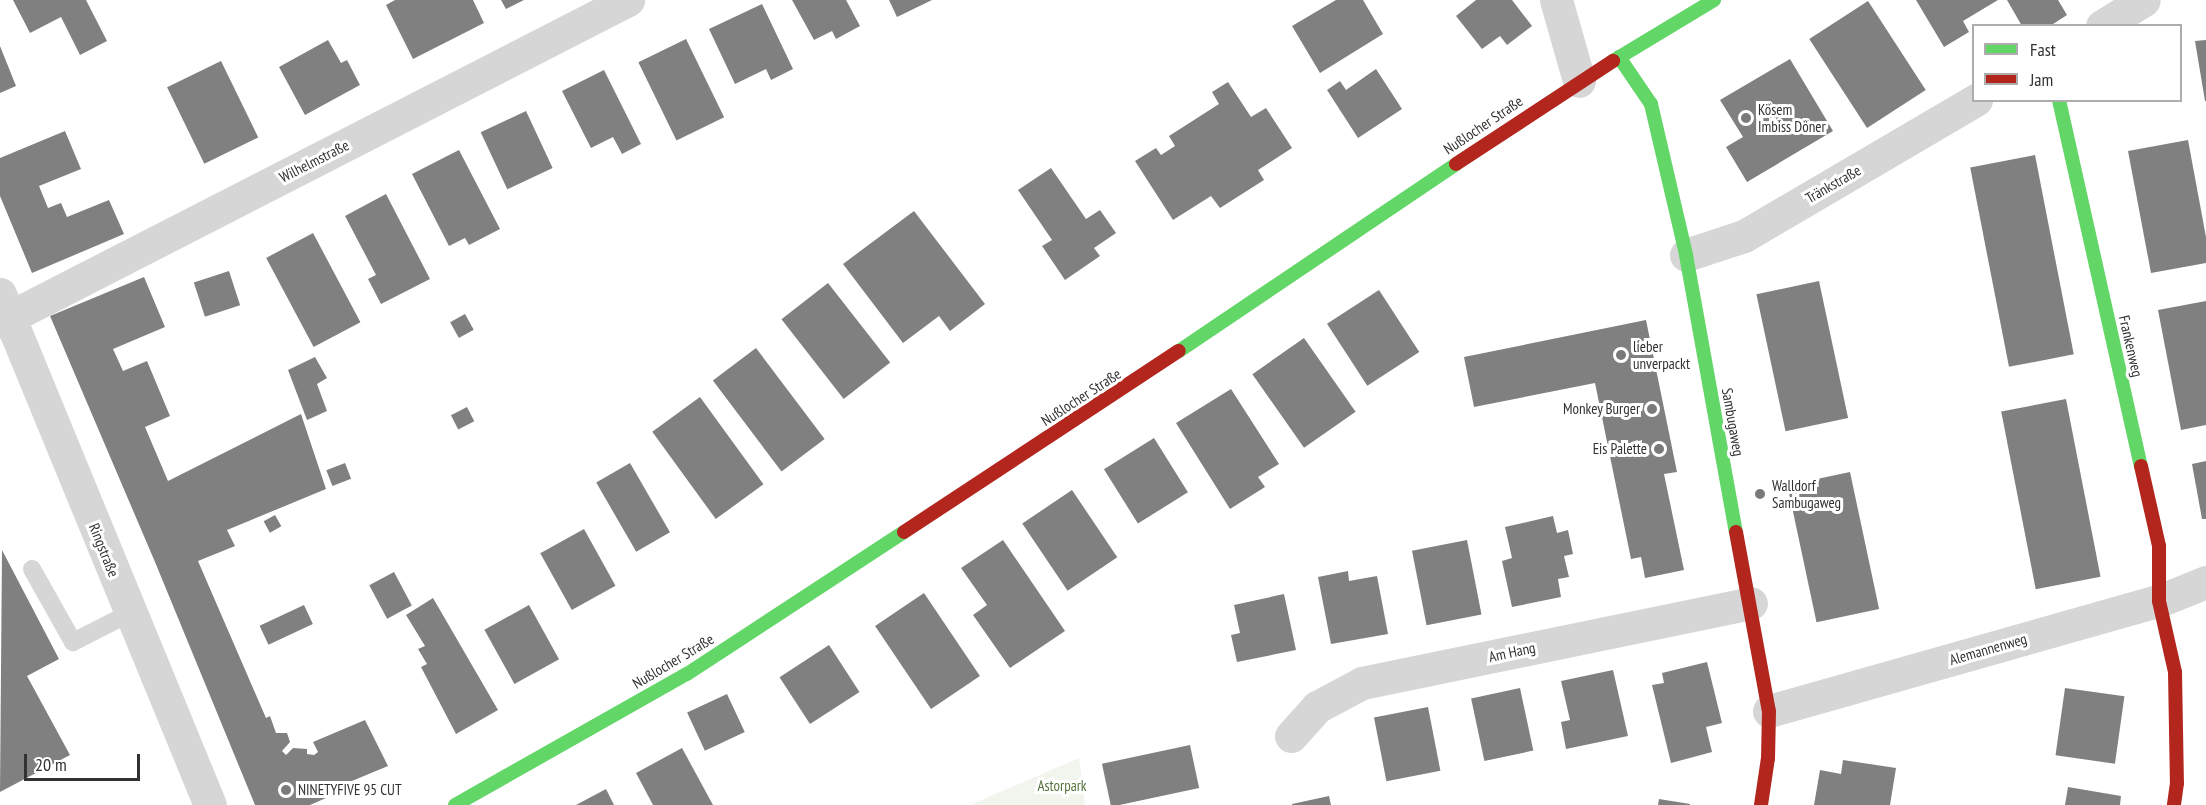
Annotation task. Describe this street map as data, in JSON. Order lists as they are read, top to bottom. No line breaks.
{"streets":{"street":["Nußlocher Straße","Wilhelmstraße","Tränkstraße","Frankenweg","Sambugaweg","Ringstraße","Alemannenweg","Am Hang"]},"crossings":[["Nußlocher Straße","Sambugaweg"],["Wilhelmstraße","Ringstraße"],["Tränkstraße","Sambugaweg"],["Frankenweg","Alemannenweg"],["Sambugaweg","Alemannenweg"],["Sambugaweg","Am Hang"]],"parks":["Astorpark"],"places":["Kösem Imbiss Döner","lieber unverpackt","Monkey Burger","Eis Palette","Walldorf Sambugaweg","NINETYFIVE 95 CUT"],"legend":["Fast","Jam"],"scale_bar":"20 m"}
